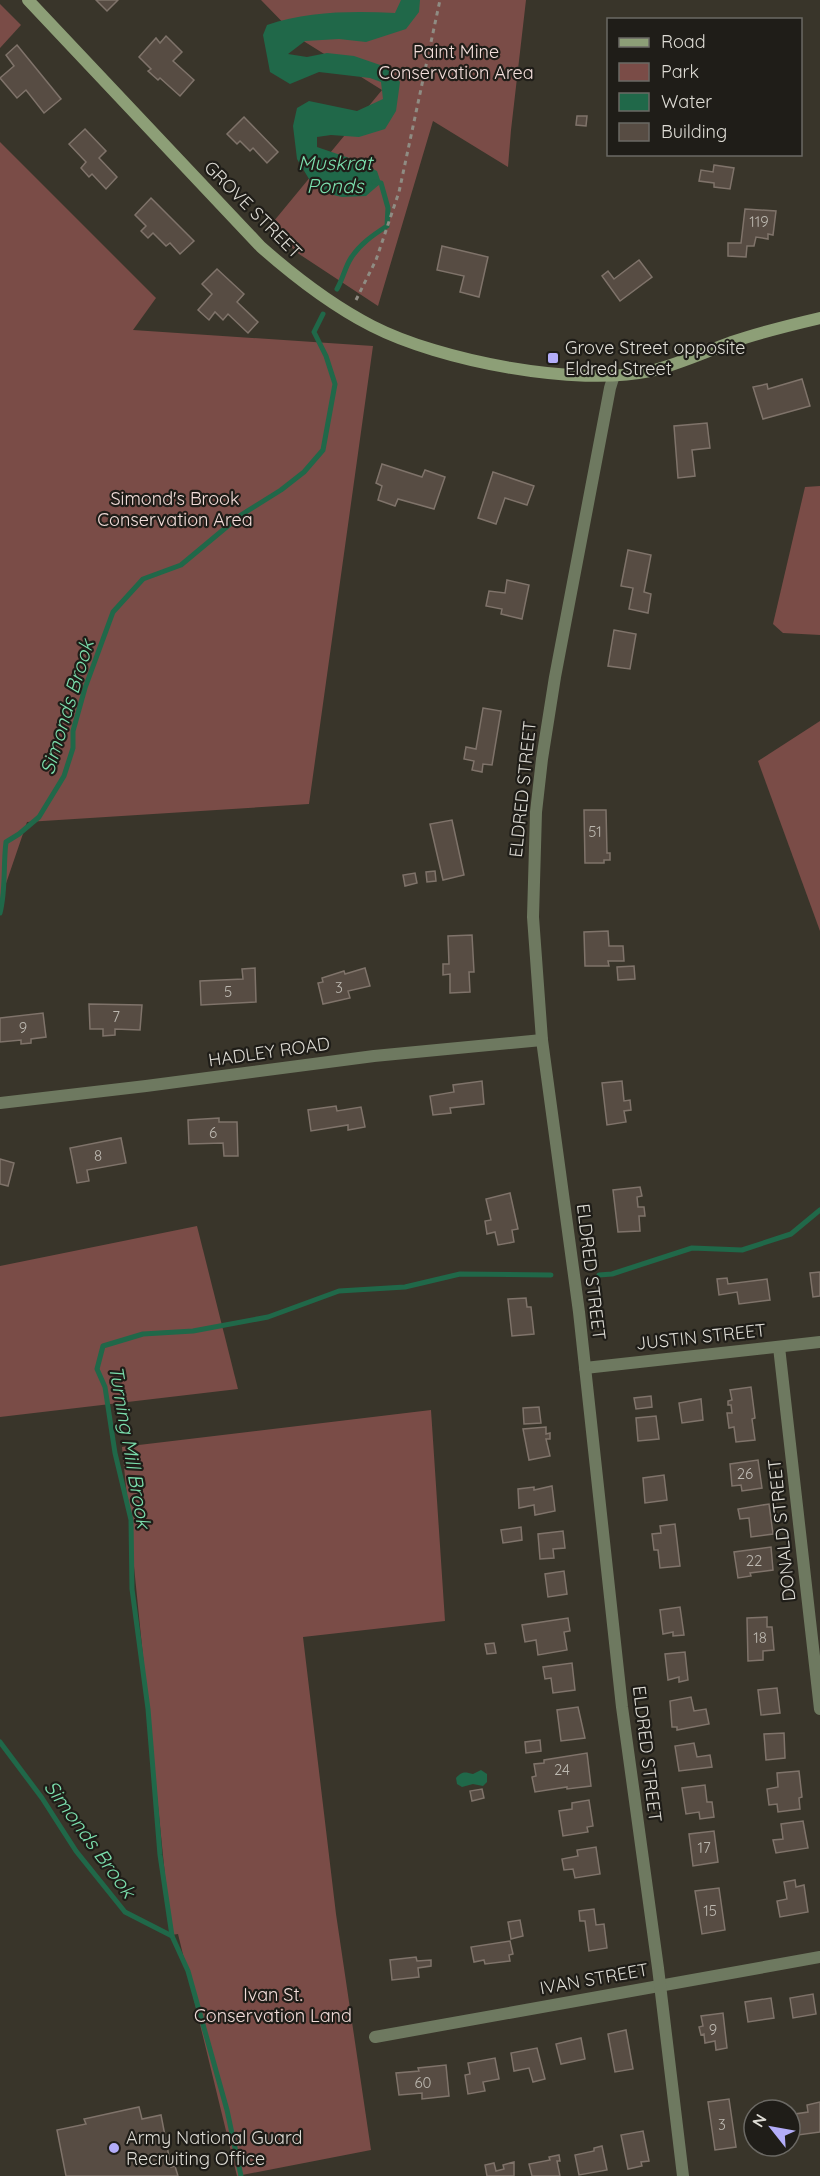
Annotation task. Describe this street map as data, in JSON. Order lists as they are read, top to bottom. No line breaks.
{"streets":{"main road":["GROVE STREET"],"street":["ELDRED STREET","HADLEY ROAD","JUSTIN STREET","DONALD STREET","IVAN STREET"]},"crossings":[["GROVE STREET","ELDRED STREET"],["ELDRED STREET","HADLEY ROAD"],["ELDRED STREET","JUSTIN STREET"],["ELDRED STREET","IVAN STREET"],["JUSTIN STREET","DONALD STREET"]],"water":["Muskrat Ponds","Simonds Brook","Turning Mill Brook"],"parks":["Paint Mine Conservation Area","Simond's Brook Conservation Area","Ivan St. Conservation Land"],"places":{"transit":["Grove Street opposite Eldred Street"],"other":["Army National Guard Recruiting Office"]},"house_numbers":["119","51","3","5","7","9","6","8","26","22","18","24","17","15","9","60","3"],"legend":["Road","Park","Water","Building"],"north":"top left"}
